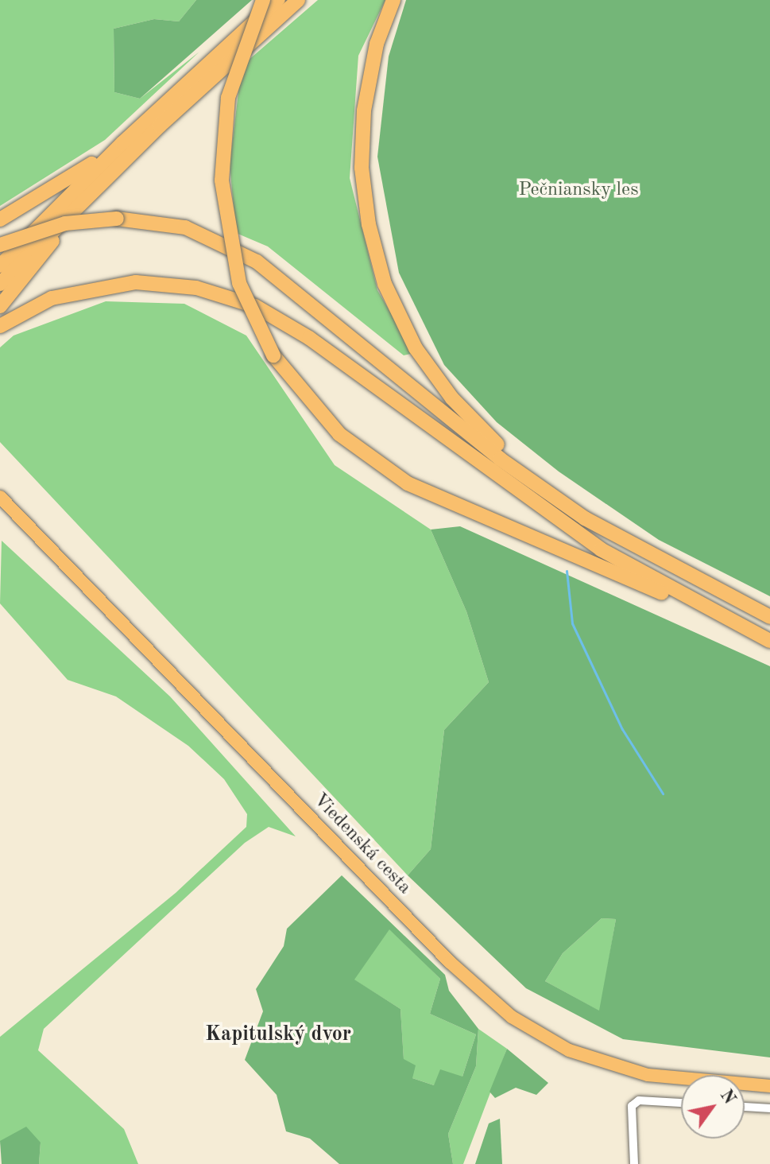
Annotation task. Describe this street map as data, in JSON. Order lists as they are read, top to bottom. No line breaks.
{"streets":{"main road":["Viedenská cesta"]},"districts":["Kapitulský dvor"],"parks":["Pečniansky les"],"north":"top right"}
